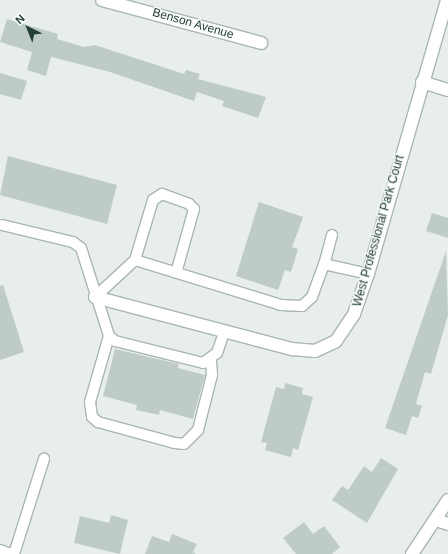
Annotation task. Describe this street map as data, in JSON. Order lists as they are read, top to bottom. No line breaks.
{"streets":{"street":["Benson Avenue","West Professional Park Court"]},"north":"top left"}
